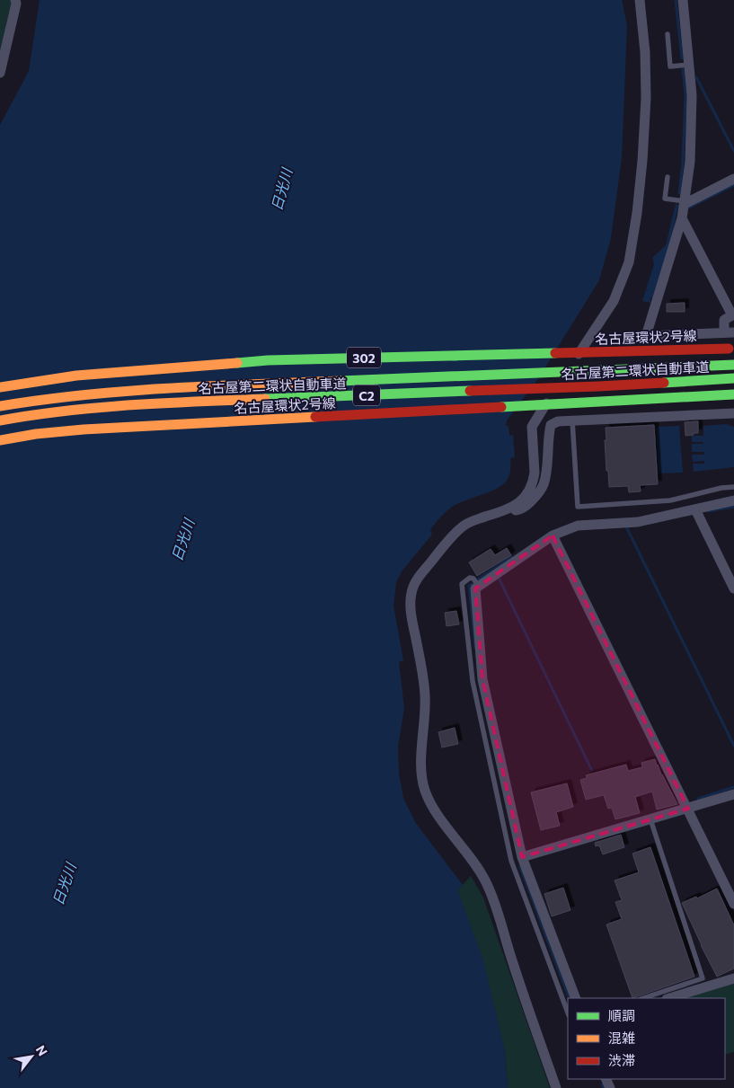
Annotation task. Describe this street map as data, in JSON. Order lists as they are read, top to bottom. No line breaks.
{"streets":{"highway":["名古屋環状2号線","302","名古屋第二環状自動車道","C2"]},"water":["日光川"],"legend":["順調","混雑","渋滞"],"north":"top right"}
